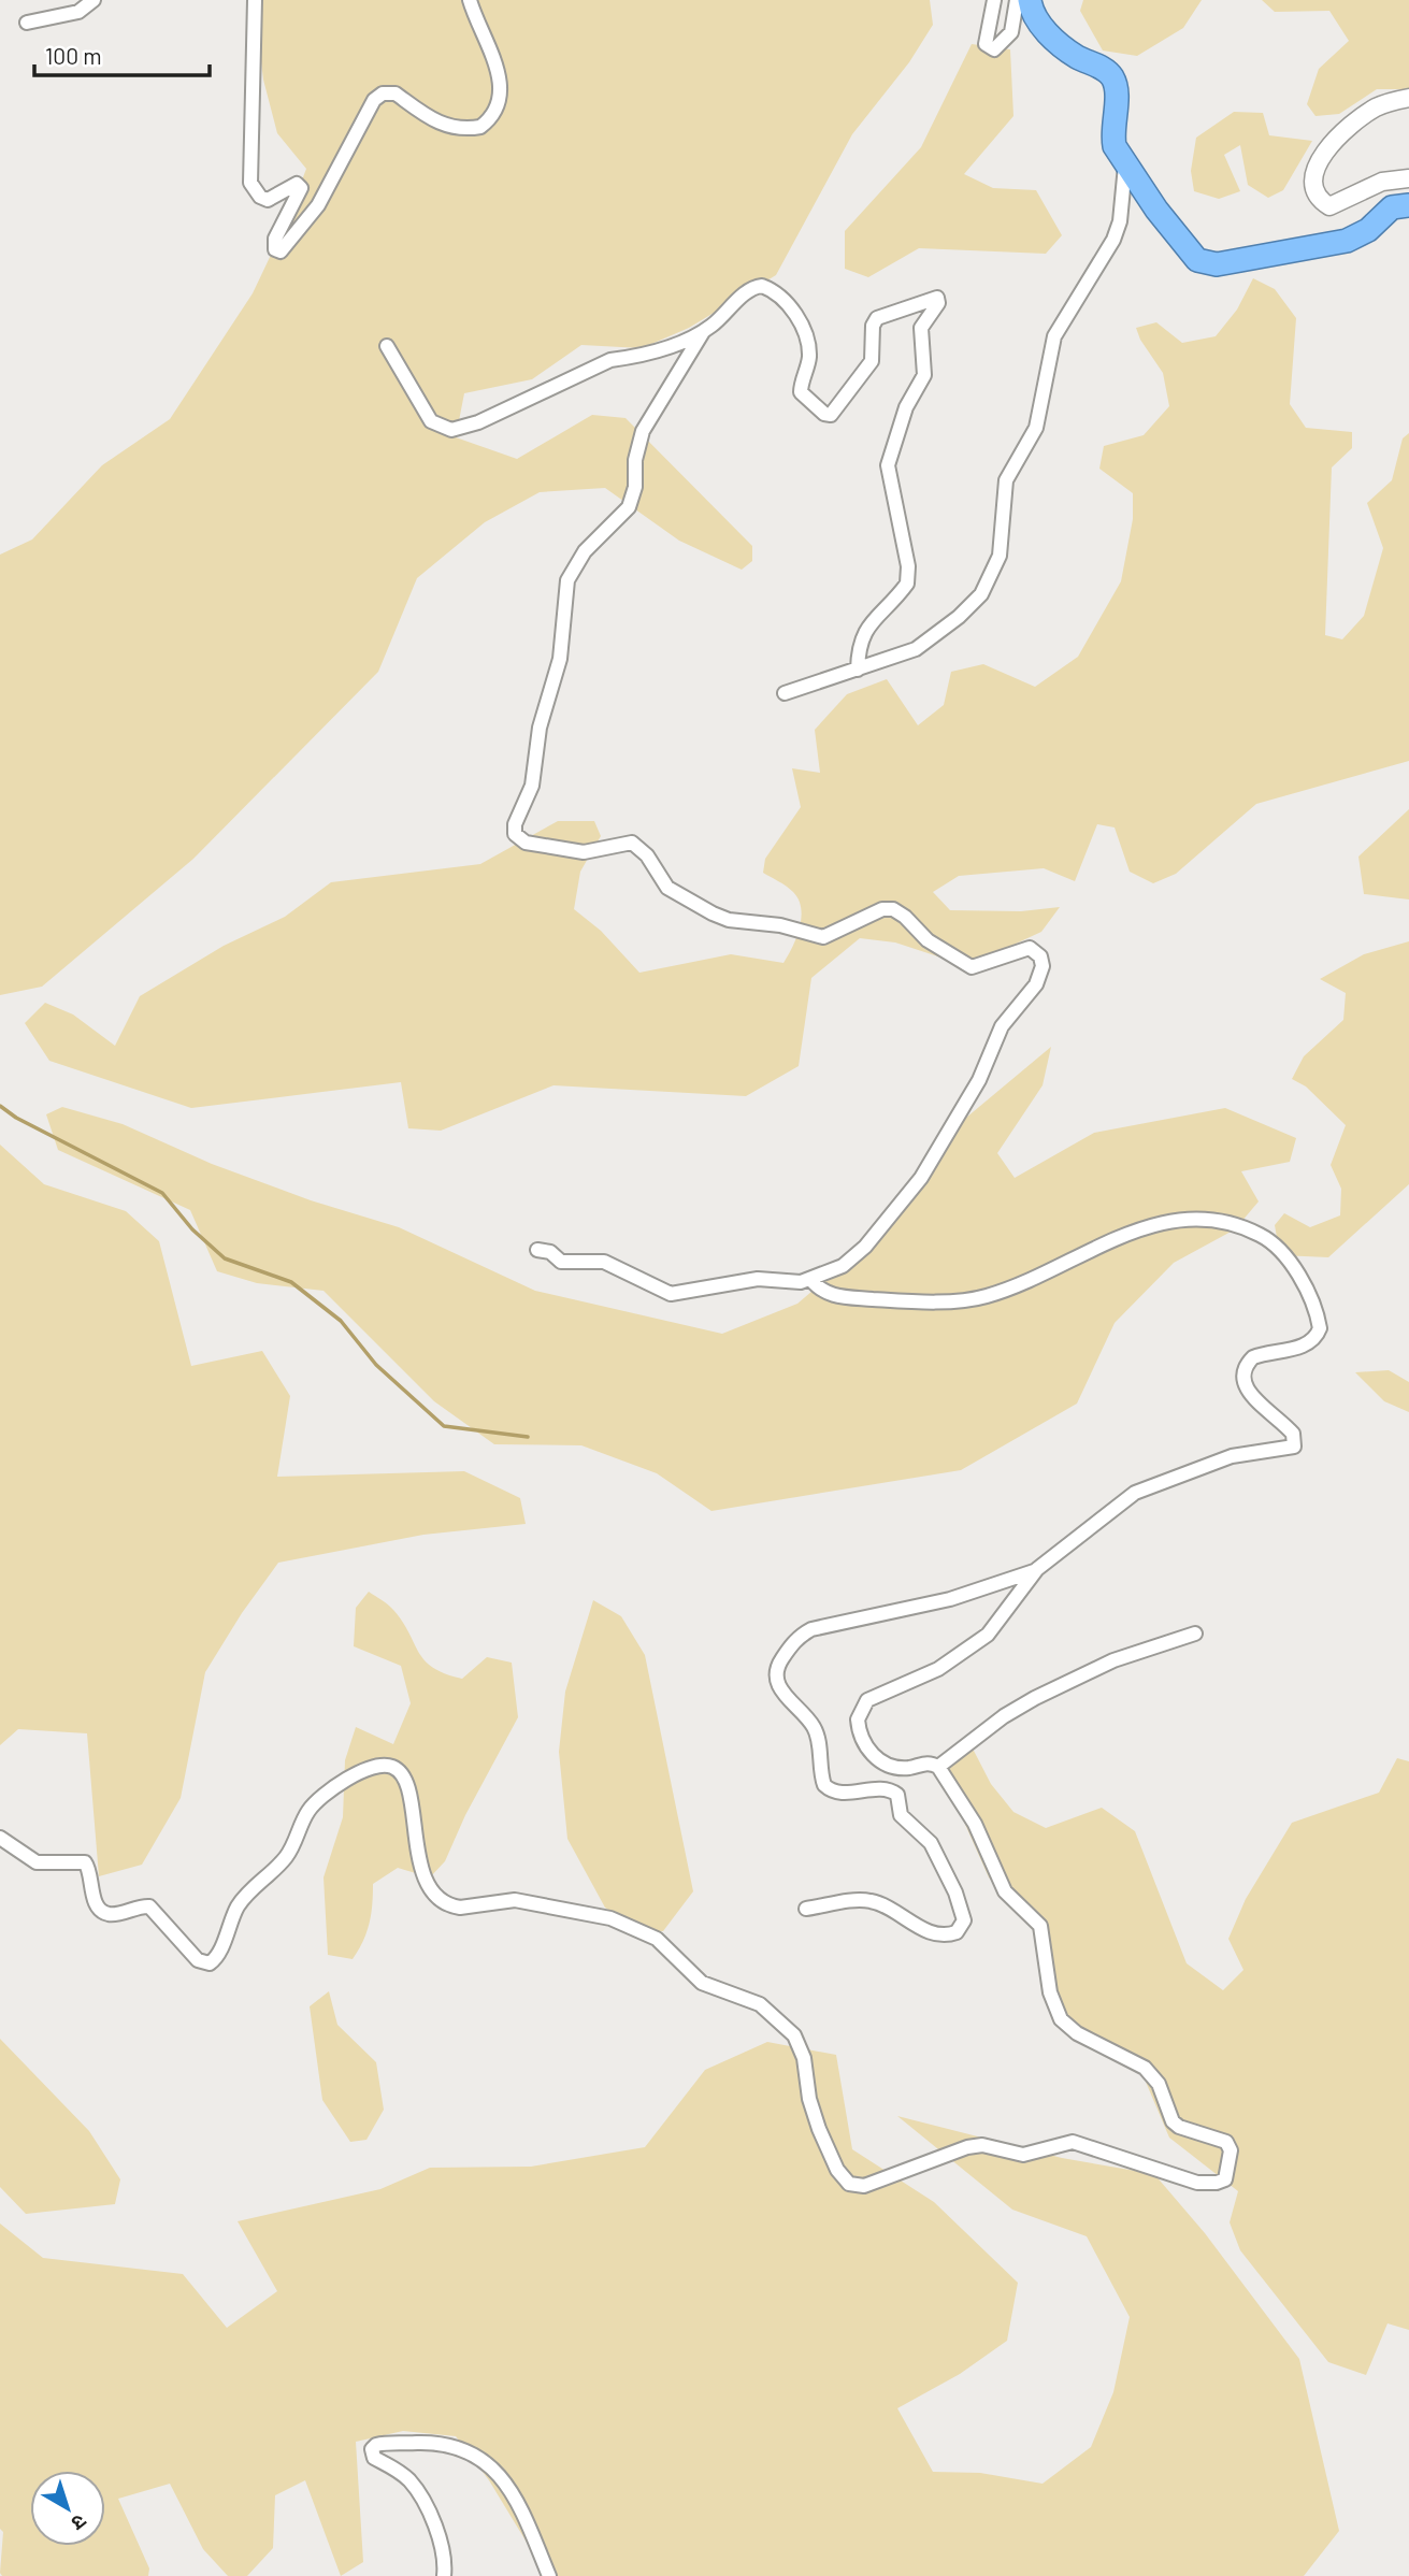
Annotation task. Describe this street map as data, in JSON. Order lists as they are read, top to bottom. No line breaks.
{"scale_bar":"100 m","north":"bottom right"}
